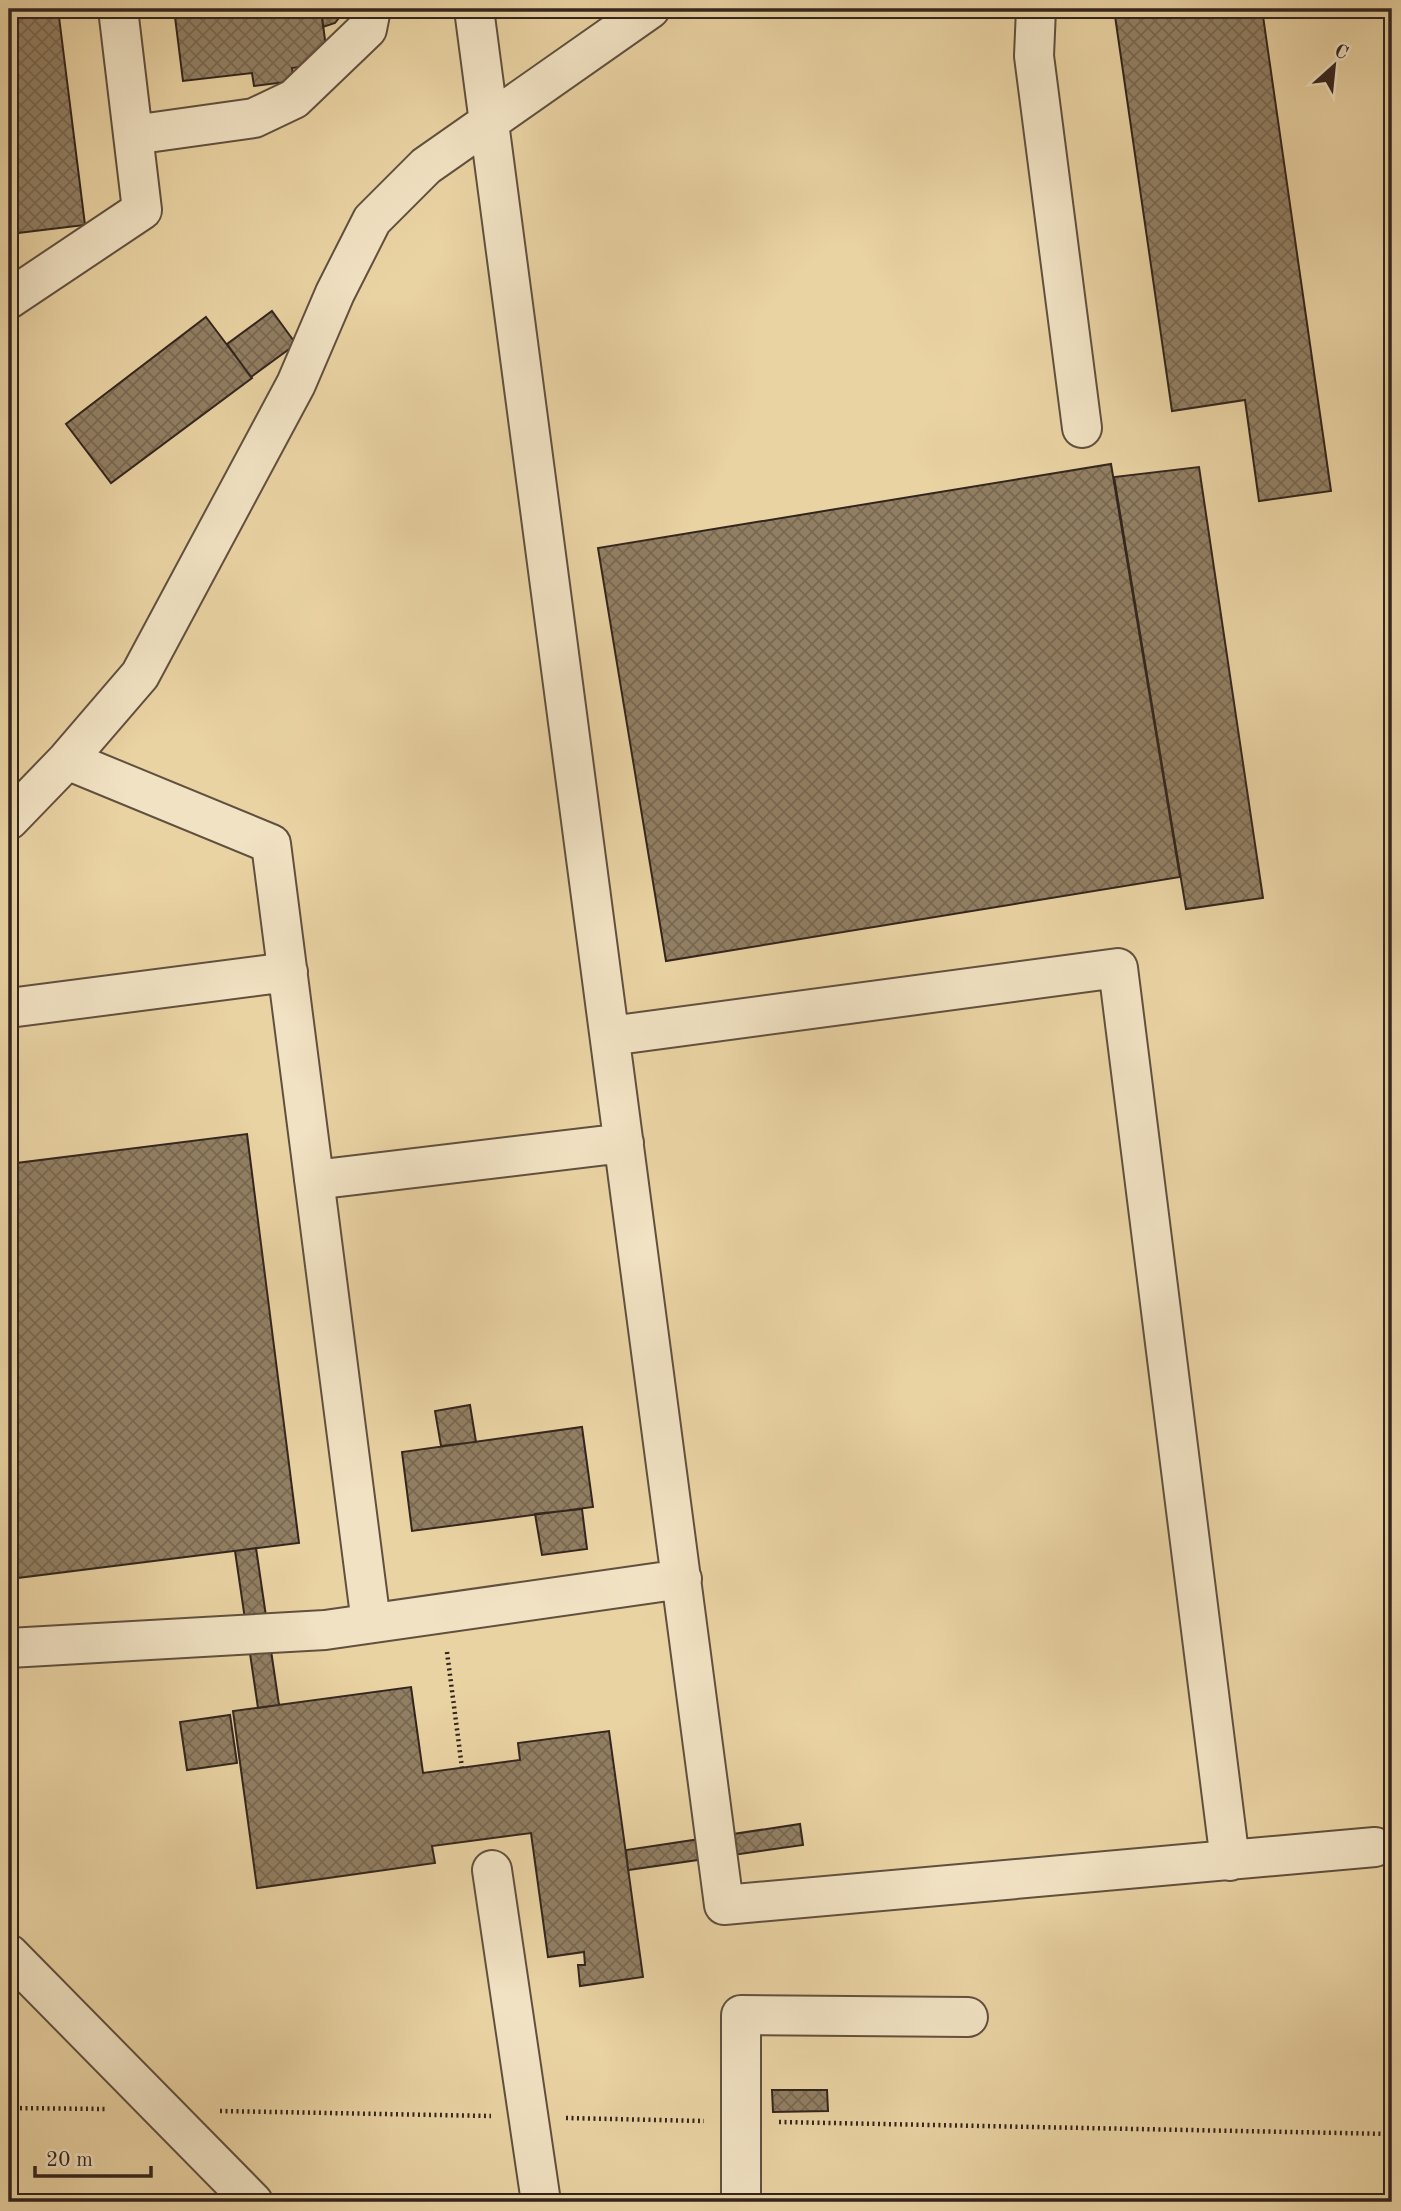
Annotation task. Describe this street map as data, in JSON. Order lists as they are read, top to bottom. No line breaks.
{"scale_bar":"20 m","north":"top right"}
